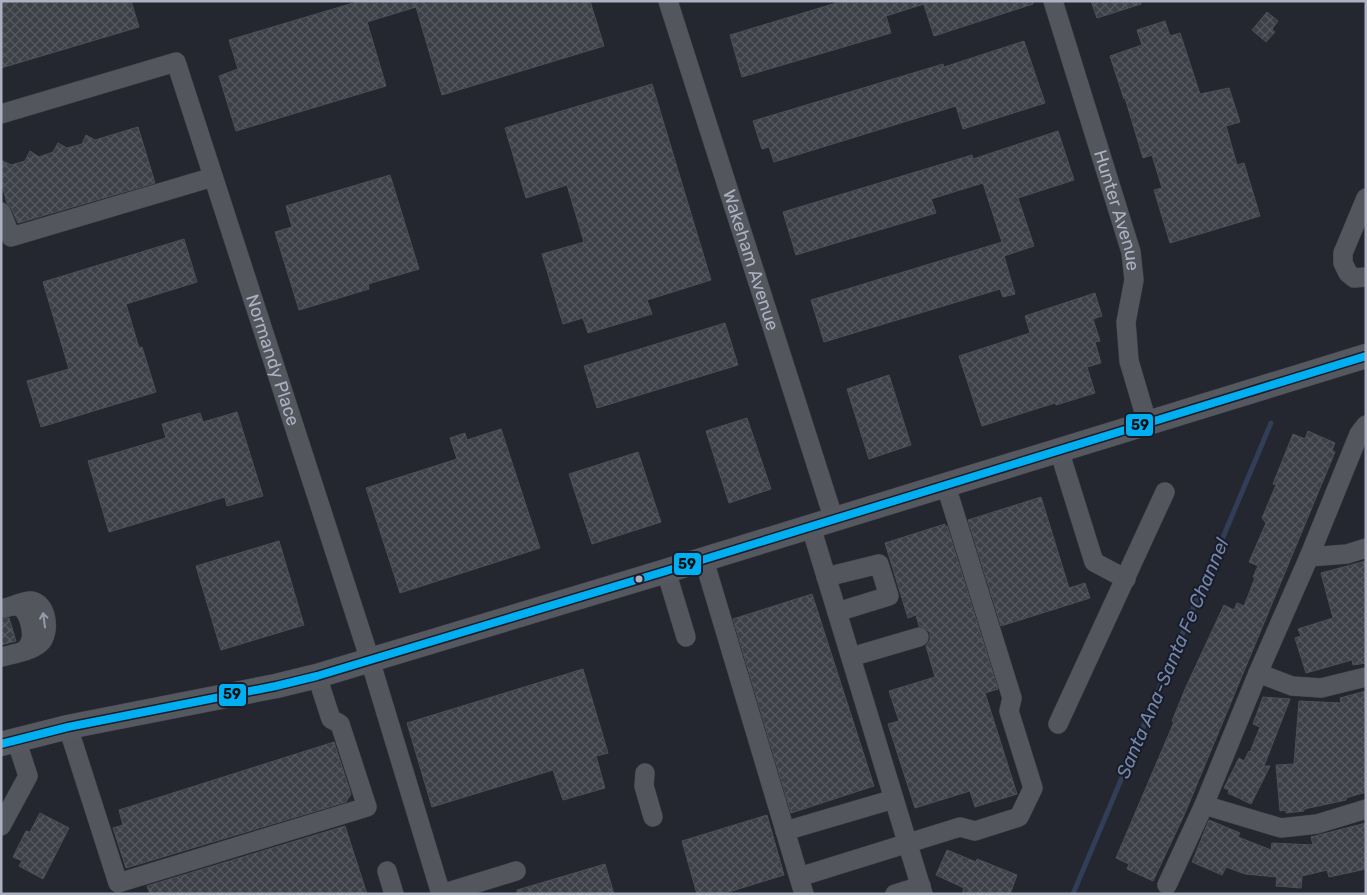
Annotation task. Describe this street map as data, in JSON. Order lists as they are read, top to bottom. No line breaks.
{"streets":{"street":["Hunter Avenue","Wakeham Avenue","Normandy Place"]},"water":["Santa Ana-Santa Fe Channel"],"lines":["transit line 59"]}
